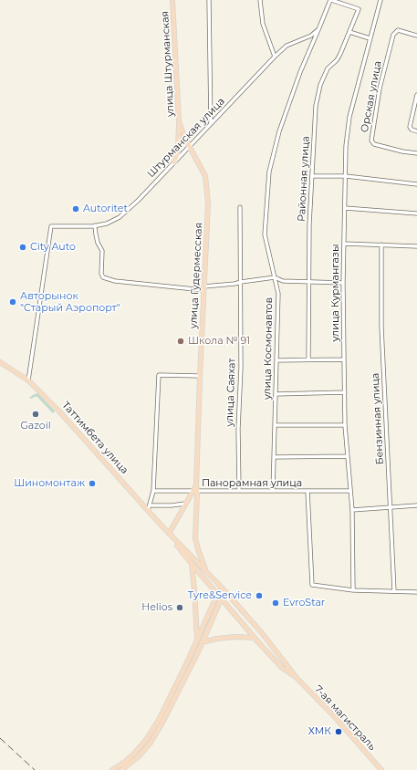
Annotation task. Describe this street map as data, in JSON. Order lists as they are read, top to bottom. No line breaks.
{"streets":{"main road":["улица Штурманская","улица Гудермесская","Таттимбета улица","7-ая магистраль"],"street":["Орская улица","Штурманская улица","Районная улица","улица Курмангазы","улица Космонавтов","улица Саяхат","Бензинная улица","Панорамная улица"]},"crossings":[["улица Штурманская","Штурманская улица"],["улица Штурманская","улица Гудермесская"],["Штурманская улица","улица Гудермесская"],["Штурманская улица","улица Космонавтов"],["Штурманская улица","Таттимбета улица"],["Районная улица","улица Космонавтов"],["улица Гудермесская","Панорамная улица"],["улица Курмангазы","Панорамная улица"],["улица Космонавтов","Панорамная улица"],["улица Саяхат","Панорамная улица"]],"places":["Autoritet","City Auto","Авторынок \"Старый Аэропорт\"","Школа № 91","Gazoil","Шиномонтаж","Tyre&Service","EvroStar","Helios","ХМК"]}
